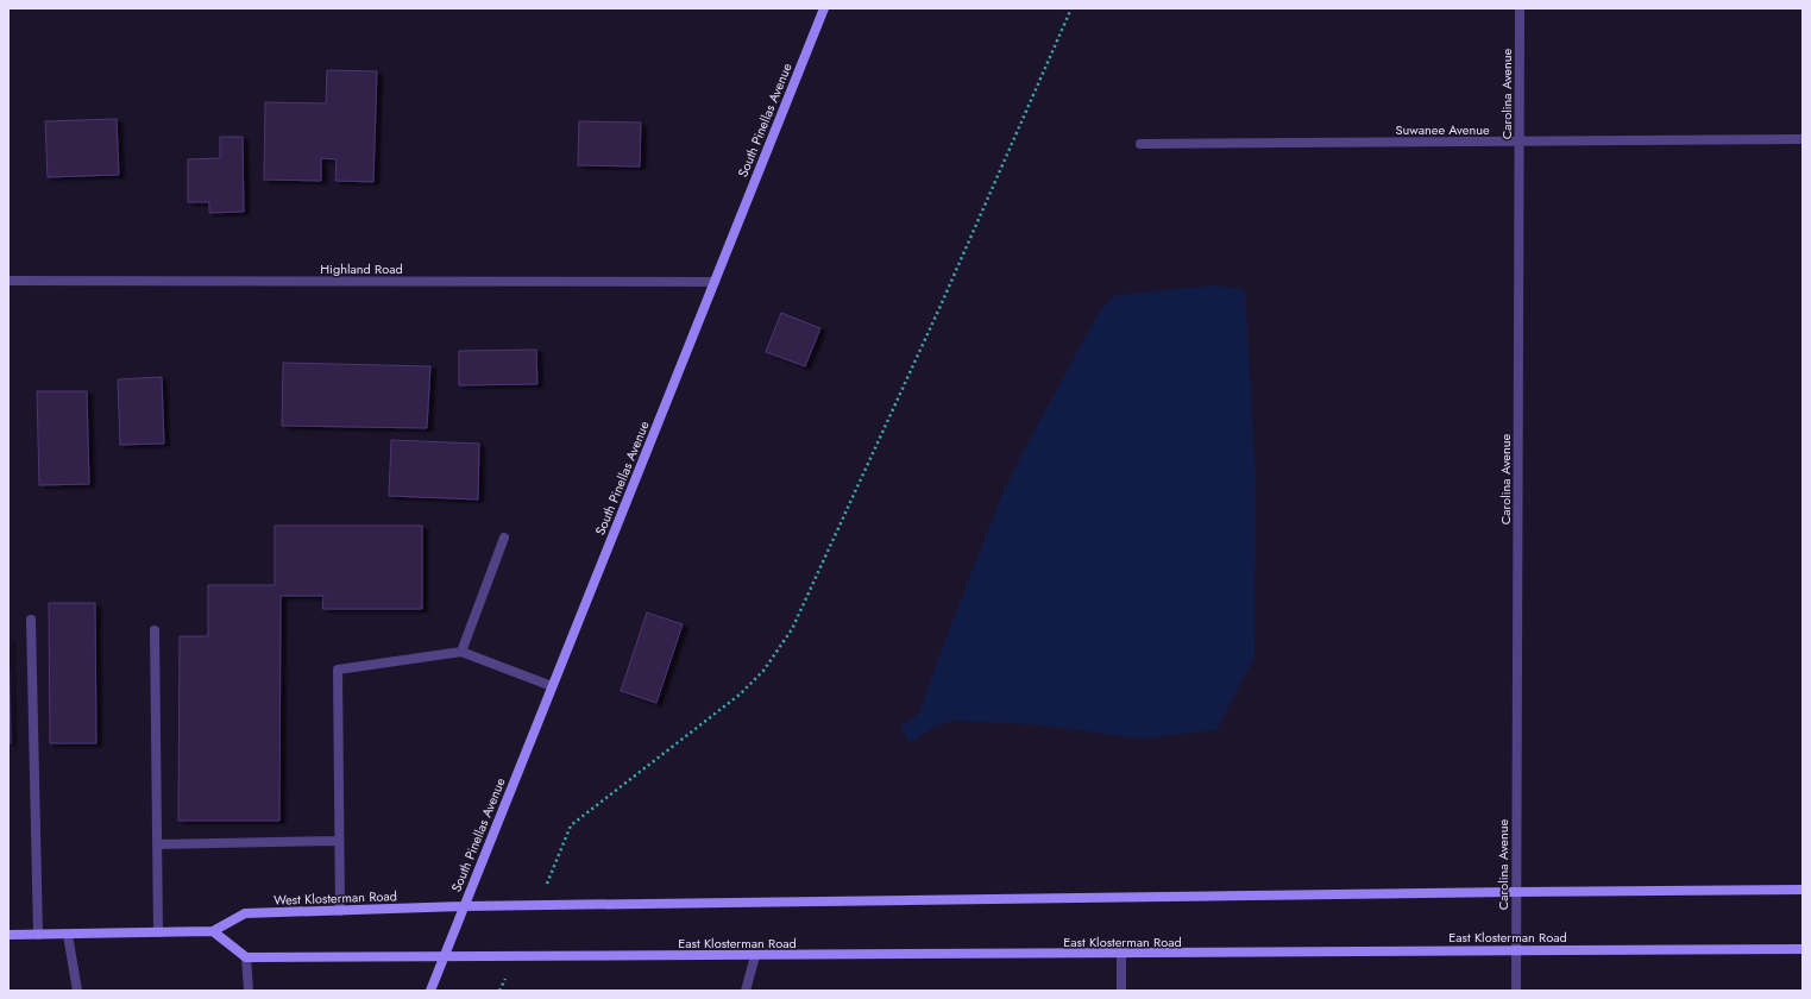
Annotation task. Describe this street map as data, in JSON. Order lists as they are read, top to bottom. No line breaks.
{"streets":{"main road":["South Pinellas Avenue","West Klosterman Road","East Klosterman Road"],"street":["Carolina Avenue","Suwanee Avenue","Highland Road"]},"crossings":[["Carolina Avenue","Suwanee Avenue"],["Carolina Avenue","East Klosterman Road"],["South Pinellas Avenue","Highland Road"],["South Pinellas Avenue","West Klosterman Road"],["South Pinellas Avenue","East Klosterman Road"]]}
